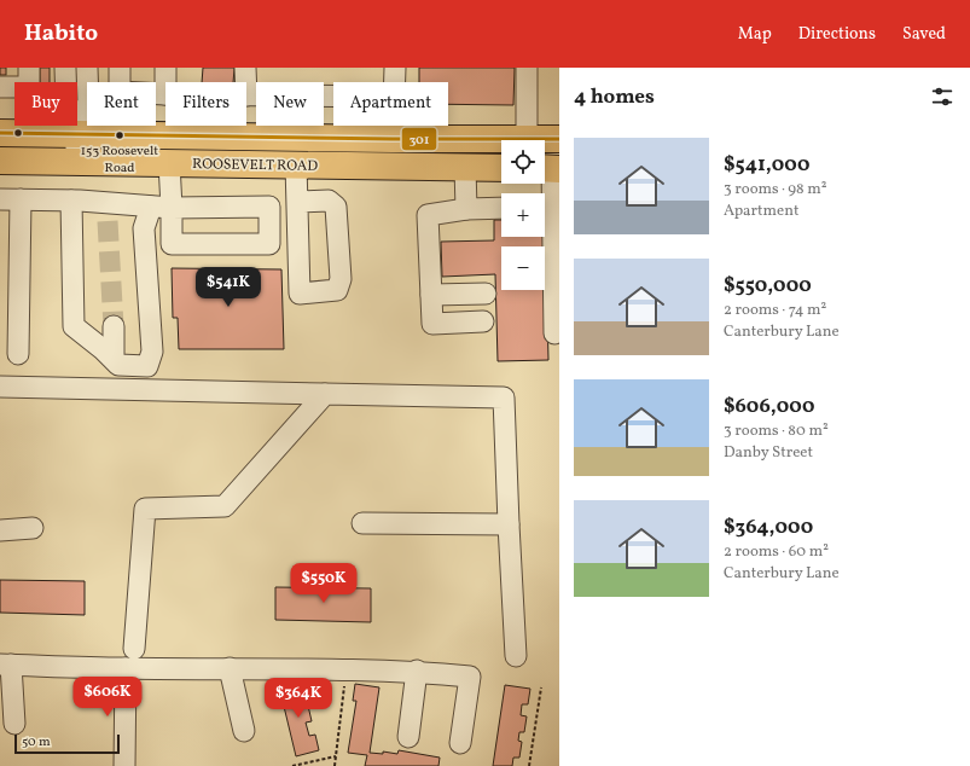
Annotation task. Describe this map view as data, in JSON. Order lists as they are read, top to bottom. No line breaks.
{"streets":{"main road":["ROOSEVELT ROAD"]},"places":["153 Roosevelt Road"],"lines":["transit line 301"],"scale_bar":"50 m","page":{"header":"Habito","nav":["Map","Directions","Saved"],"heading":"4 homes","chip":["Buy","Rent","Filters","New","Apartment"],"list":[{"name":"$541,000","note":"3 rooms · 98 m² · Apartment"},{"name":"$550,000","note":"2 rooms · 74 m² · Canterbury Lane"},{"name":"$606,000","note":"3 rooms · 80 m² · Danby Street"},{"name":"$364,000","note":"2 rooms · 60 m² · Canterbury Lane"}],"map_buttons":["+","−"],"price":["$541K","$550K","$606K","$364K"],"scale":"50 m"}}
